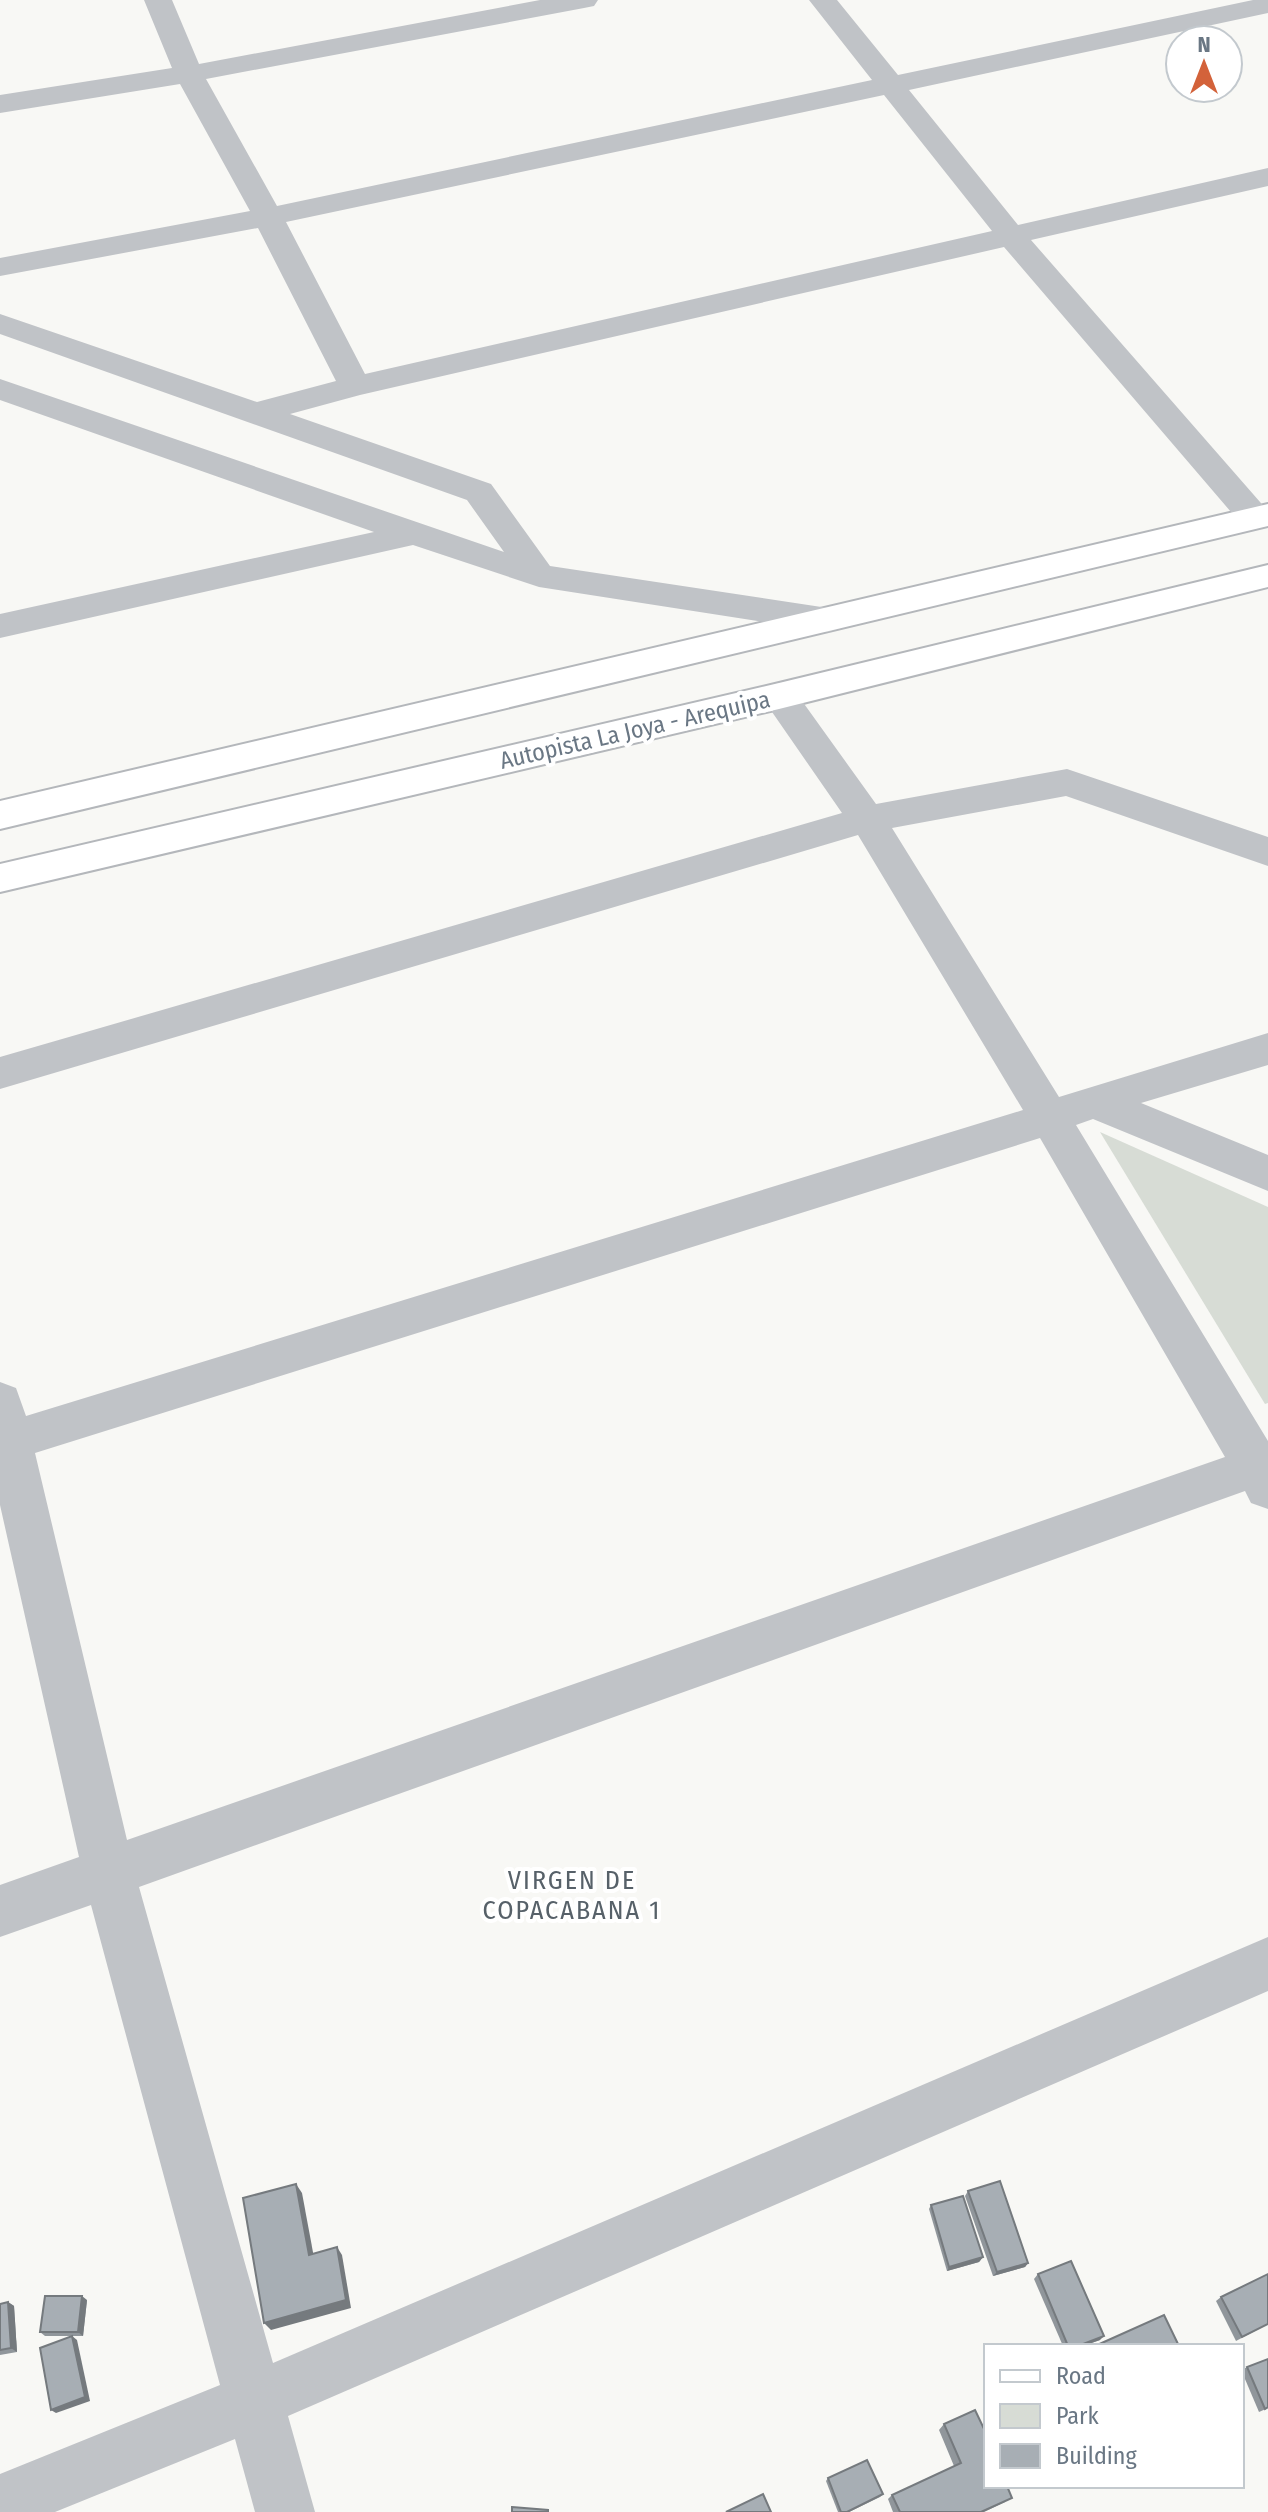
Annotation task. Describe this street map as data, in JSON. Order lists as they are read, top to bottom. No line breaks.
{"streets":{"main road":["Autopista La Joya - Arequipa"]},"districts":["VIRGEN DE COPACABANA 1"],"legend":["Road","Park","Building"],"north":"top"}
